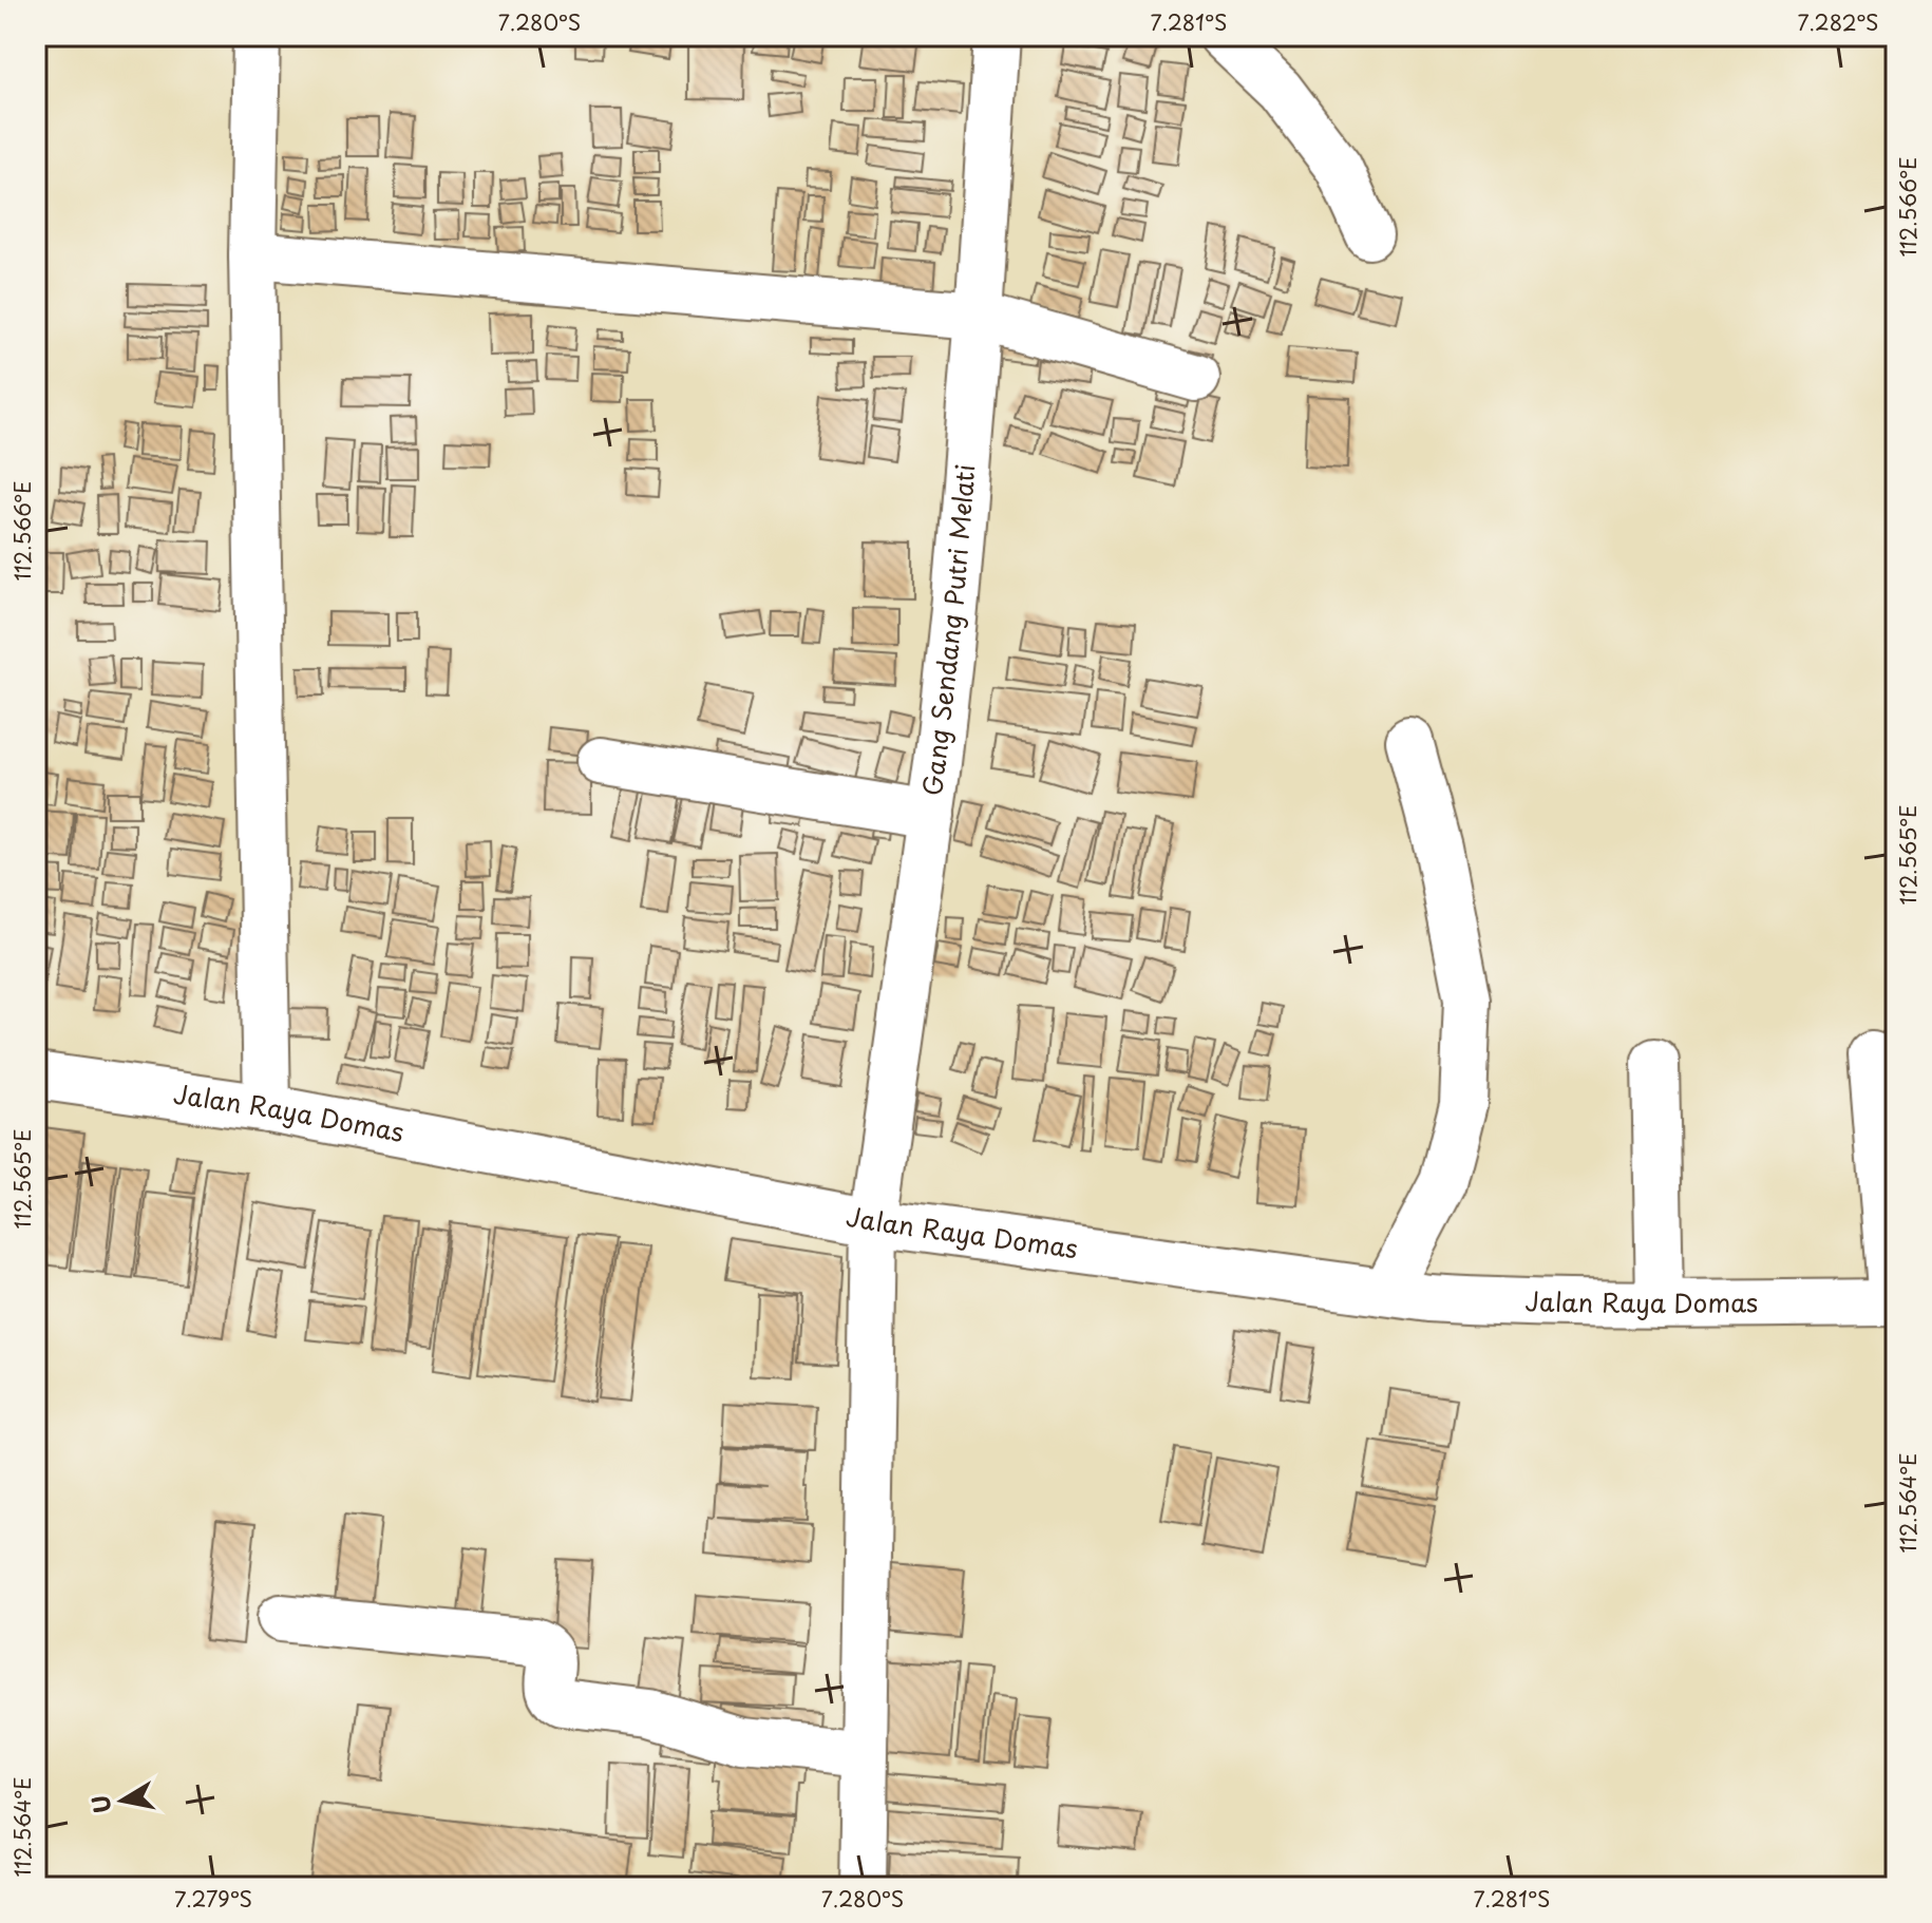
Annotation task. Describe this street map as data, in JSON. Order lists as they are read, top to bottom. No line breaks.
{"streets":{"main road":["Gang Sendang Putri Melati","Jalan Raya Domas"]},"crossings":[["Gang Sendang Putri Melati","Jalan Raya Domas"]],"north":"left","coordinates":["7.280°S","7.281°S","7.282°S","112.566°E","112.565°E","112.564°E","7.279°S"]}
